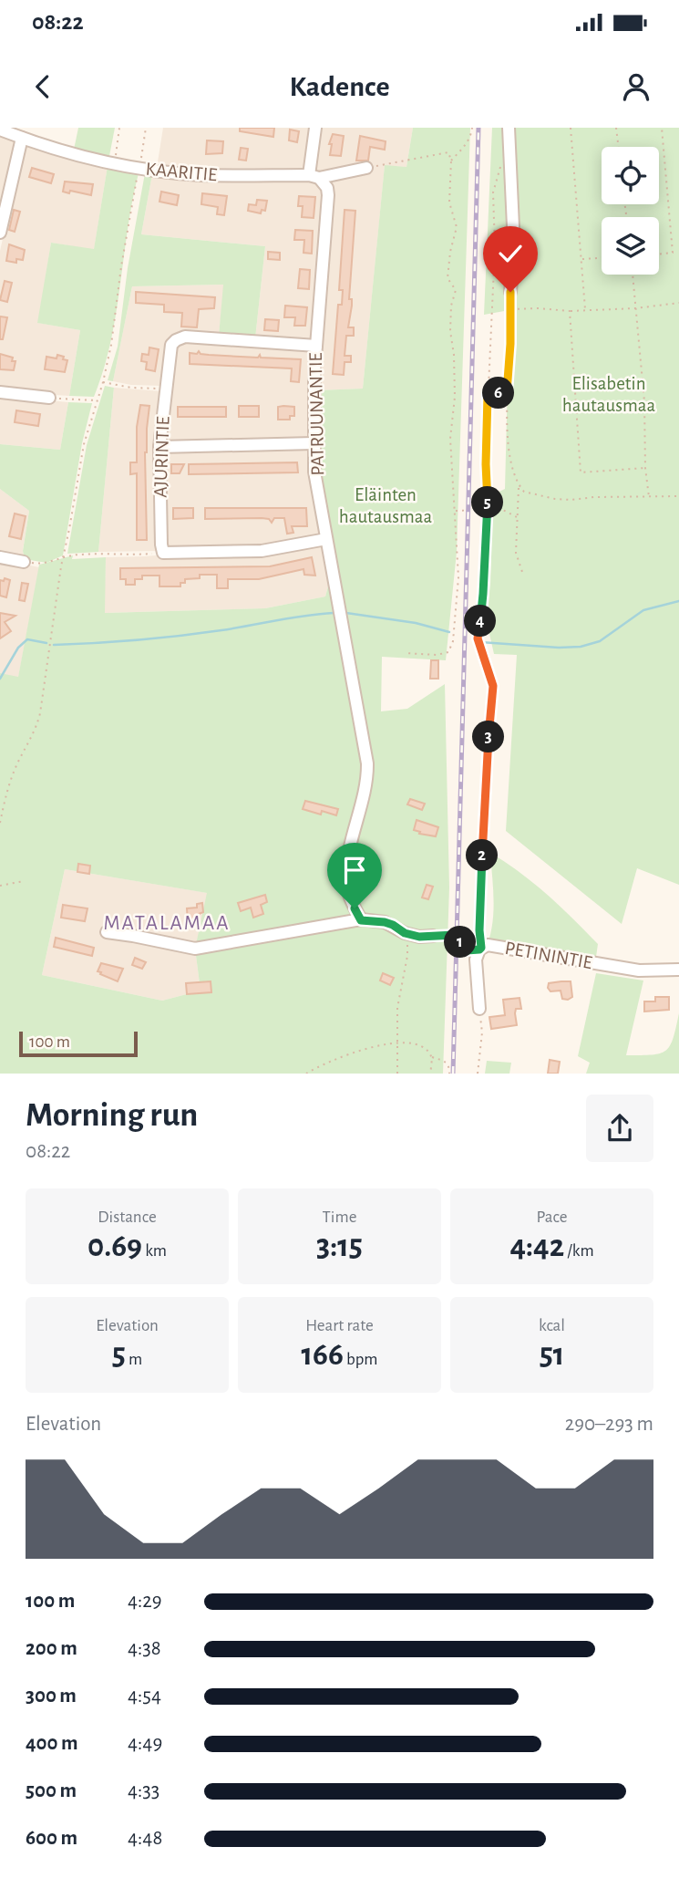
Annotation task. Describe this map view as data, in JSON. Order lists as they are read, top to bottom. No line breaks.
{"streets":{"street":["KAARITIE","PATRUUNANTIE","AJURINTIE","PETININTIE"]},"crossings":[["KAARITIE","PATRUUNANTIE"],["PATRUUNANTIE","AJURINTIE"]],"districts":["MATALAMAA"],"parks":["Elisabetin hautausmaa","Eläinten hautausmaa"],"scale_bar":"100 m","page":{"status":"08:22","header":"Kadence","pins":["6","5","4","3","2","1"],"scale":"100 m","heading":["Morning run","08:22"],"stats":[["Distance","0.69 km"],["Time","3:15"],["Pace","4:42 /km"],["Elevation","5 m"],["Heart rate","166 bpm"],["kcal","51"]],"chart":["Elevation","290–293 m"],"list":[{"name":"100 m","note":"4:29"},{"name":"200 m","note":"4:38"},{"name":"300 m","note":"4:54"},{"name":"400 m","note":"4:49"},{"name":"500 m","note":"4:33"},{"name":"600 m","note":"4:48"}]}}
